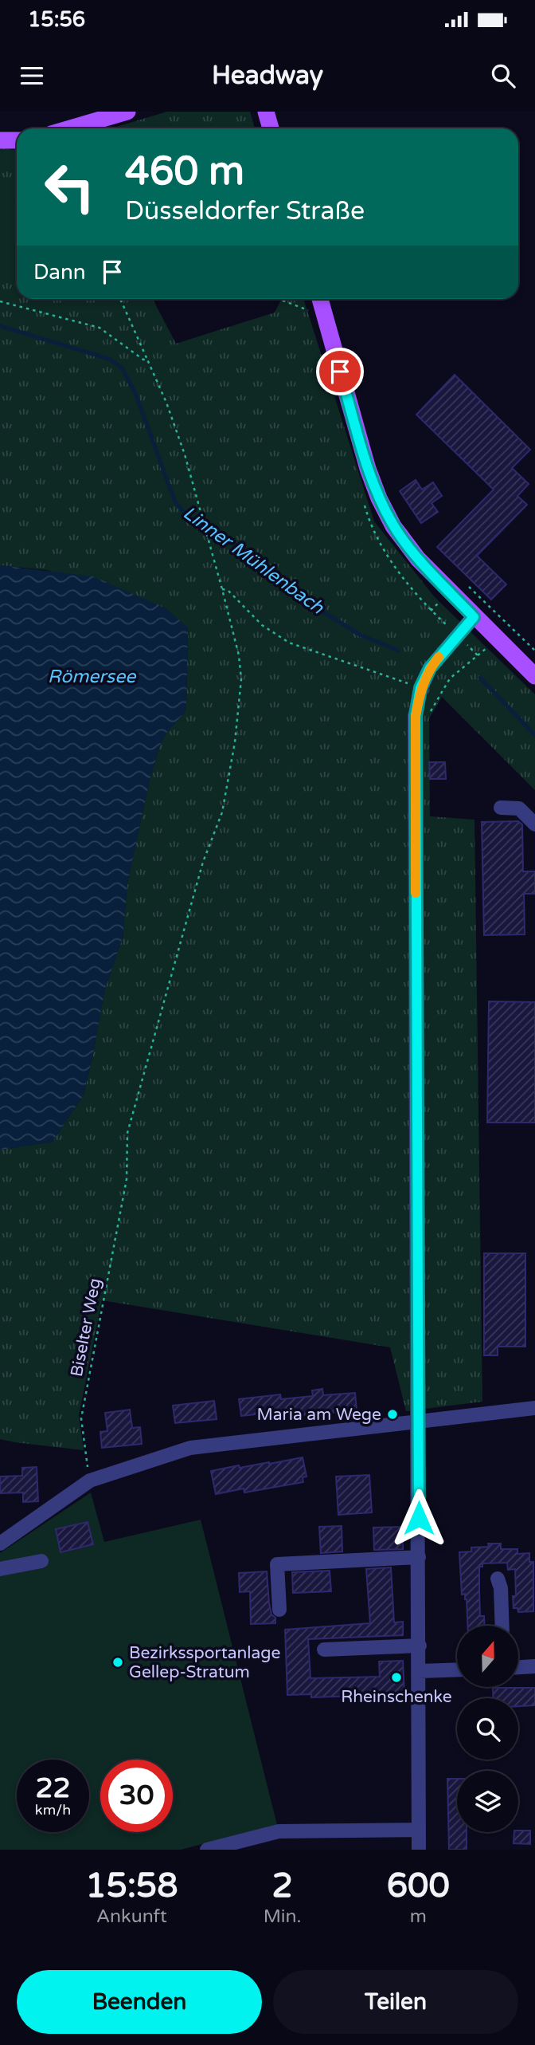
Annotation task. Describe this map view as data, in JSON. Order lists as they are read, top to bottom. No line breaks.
{"streets":{"path":["Biselter Weg"]},"water":["Linner Mühlenbach","Römersee"],"places":["Maria am Wege","Bezirkssportanlage Gellep-Stratum","Rheinschenke"],"north":"top","page":{"status":"15:56","header":"Headway","turn":["460 m","Düsseldorfer Straße"],"then":"Dann","speed":"22 km/h","limit":"30","eta":["15:58","Ankunft","2","Min.","600","m"],"buttons":["Beenden","Teilen"]}}
